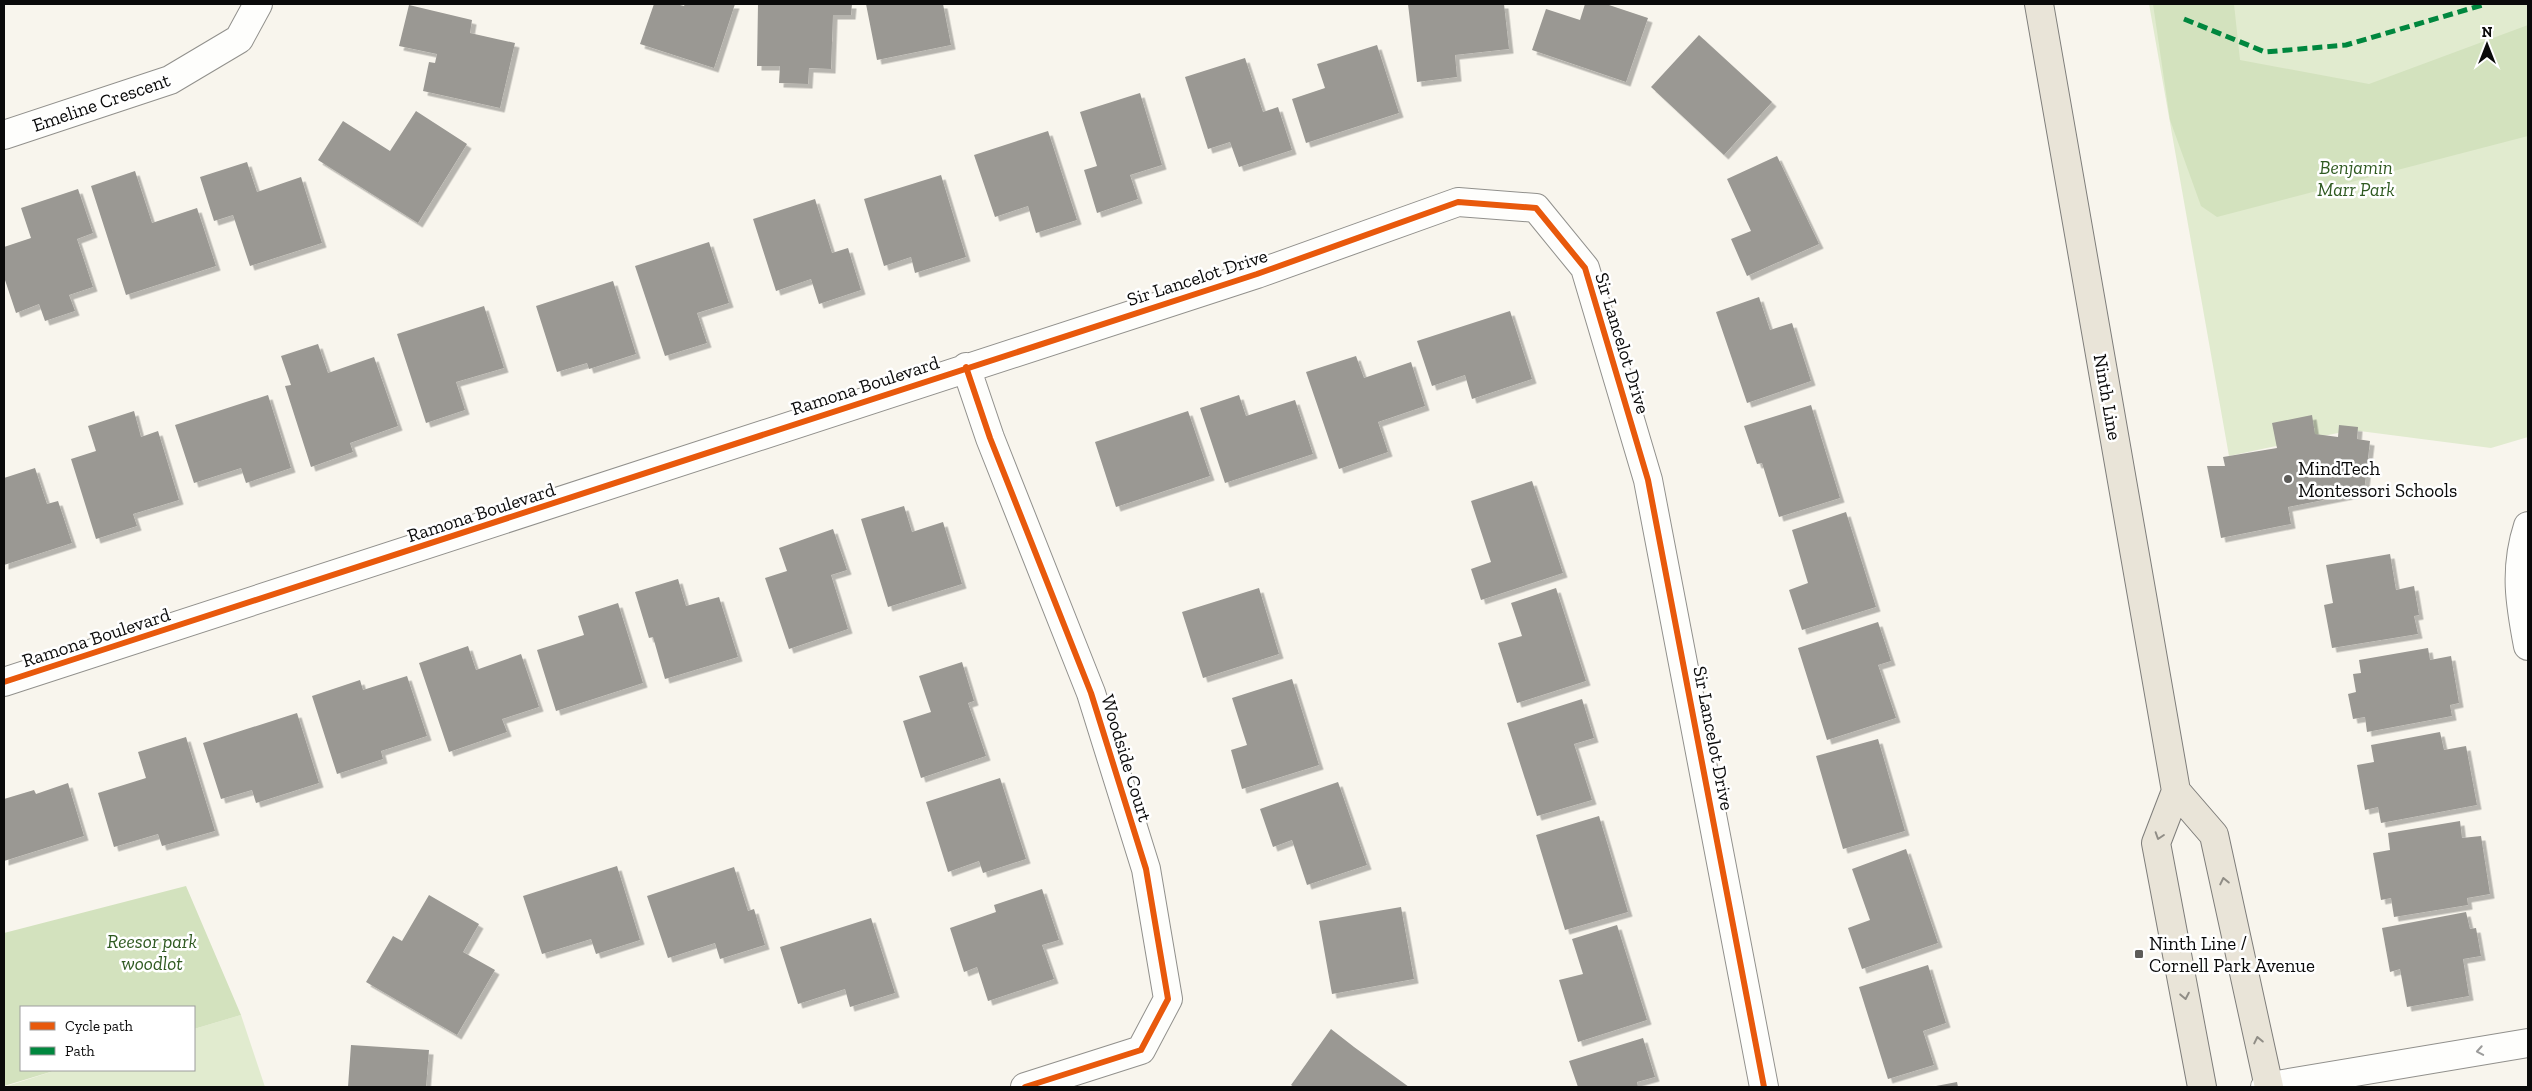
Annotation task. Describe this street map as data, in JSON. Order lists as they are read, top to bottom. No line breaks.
{"streets":{"main road":["Ninth Line"],"street":["Emeline Crescent","Sir Lancelot Drive","Ramona Boulevard","Woodside Court"]},"crossings":[["Sir Lancelot Drive","Ramona Boulevard"],["Sir Lancelot Drive","Woodside Court"],["Ramona Boulevard","Woodside Court"]],"parks":["Benjamin Marr Park","Reesor park woodlot"],"places":{"other":["MindTech Montessori Schools"],"transit":["Ninth Line / Cornell Park Avenue"]},"legend":["Cycle path","Path"],"north":"top"}
